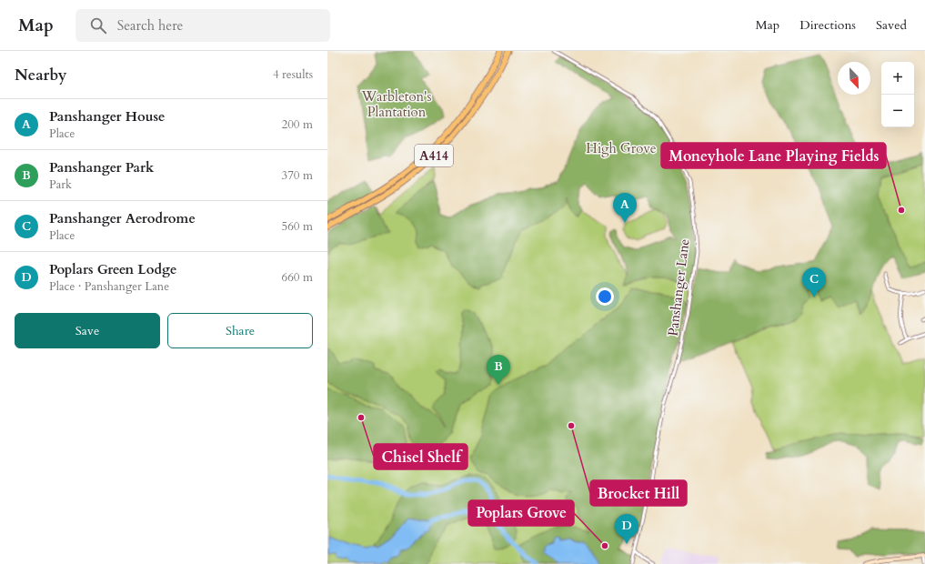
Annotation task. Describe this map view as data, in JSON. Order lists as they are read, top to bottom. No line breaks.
{"streets":{"highway":["A414"],"street":["Panshanger Lane"]},"parks":["Warbleton's Plantation","High Grove"],"places":["Moneyhole Lane Playing Fields","Chisel Shelf","Brocket Hill","Poplars Grove"],"north":"bottom right","page":{"header":"Map","search":"Search here","nav":["Map","Directions","Saved"],"heading":["Nearby","4 results"],"map_buttons":["+","−"],"list":[{"mark":"A","name":"Panshanger House","note":"Place","value":"200 m"},{"mark":"B","name":"Panshanger Park","note":"Park","value":"370 m"},{"mark":"C","name":"Panshanger Aerodrome","note":"Place","value":"560 m"},{"mark":"D","name":"Poplars Green Lodge","note":"Place · Panshanger Lane","value":"660 m"}],"pins":["A","C","B","D"],"buttons":["Save","Share"]}}
